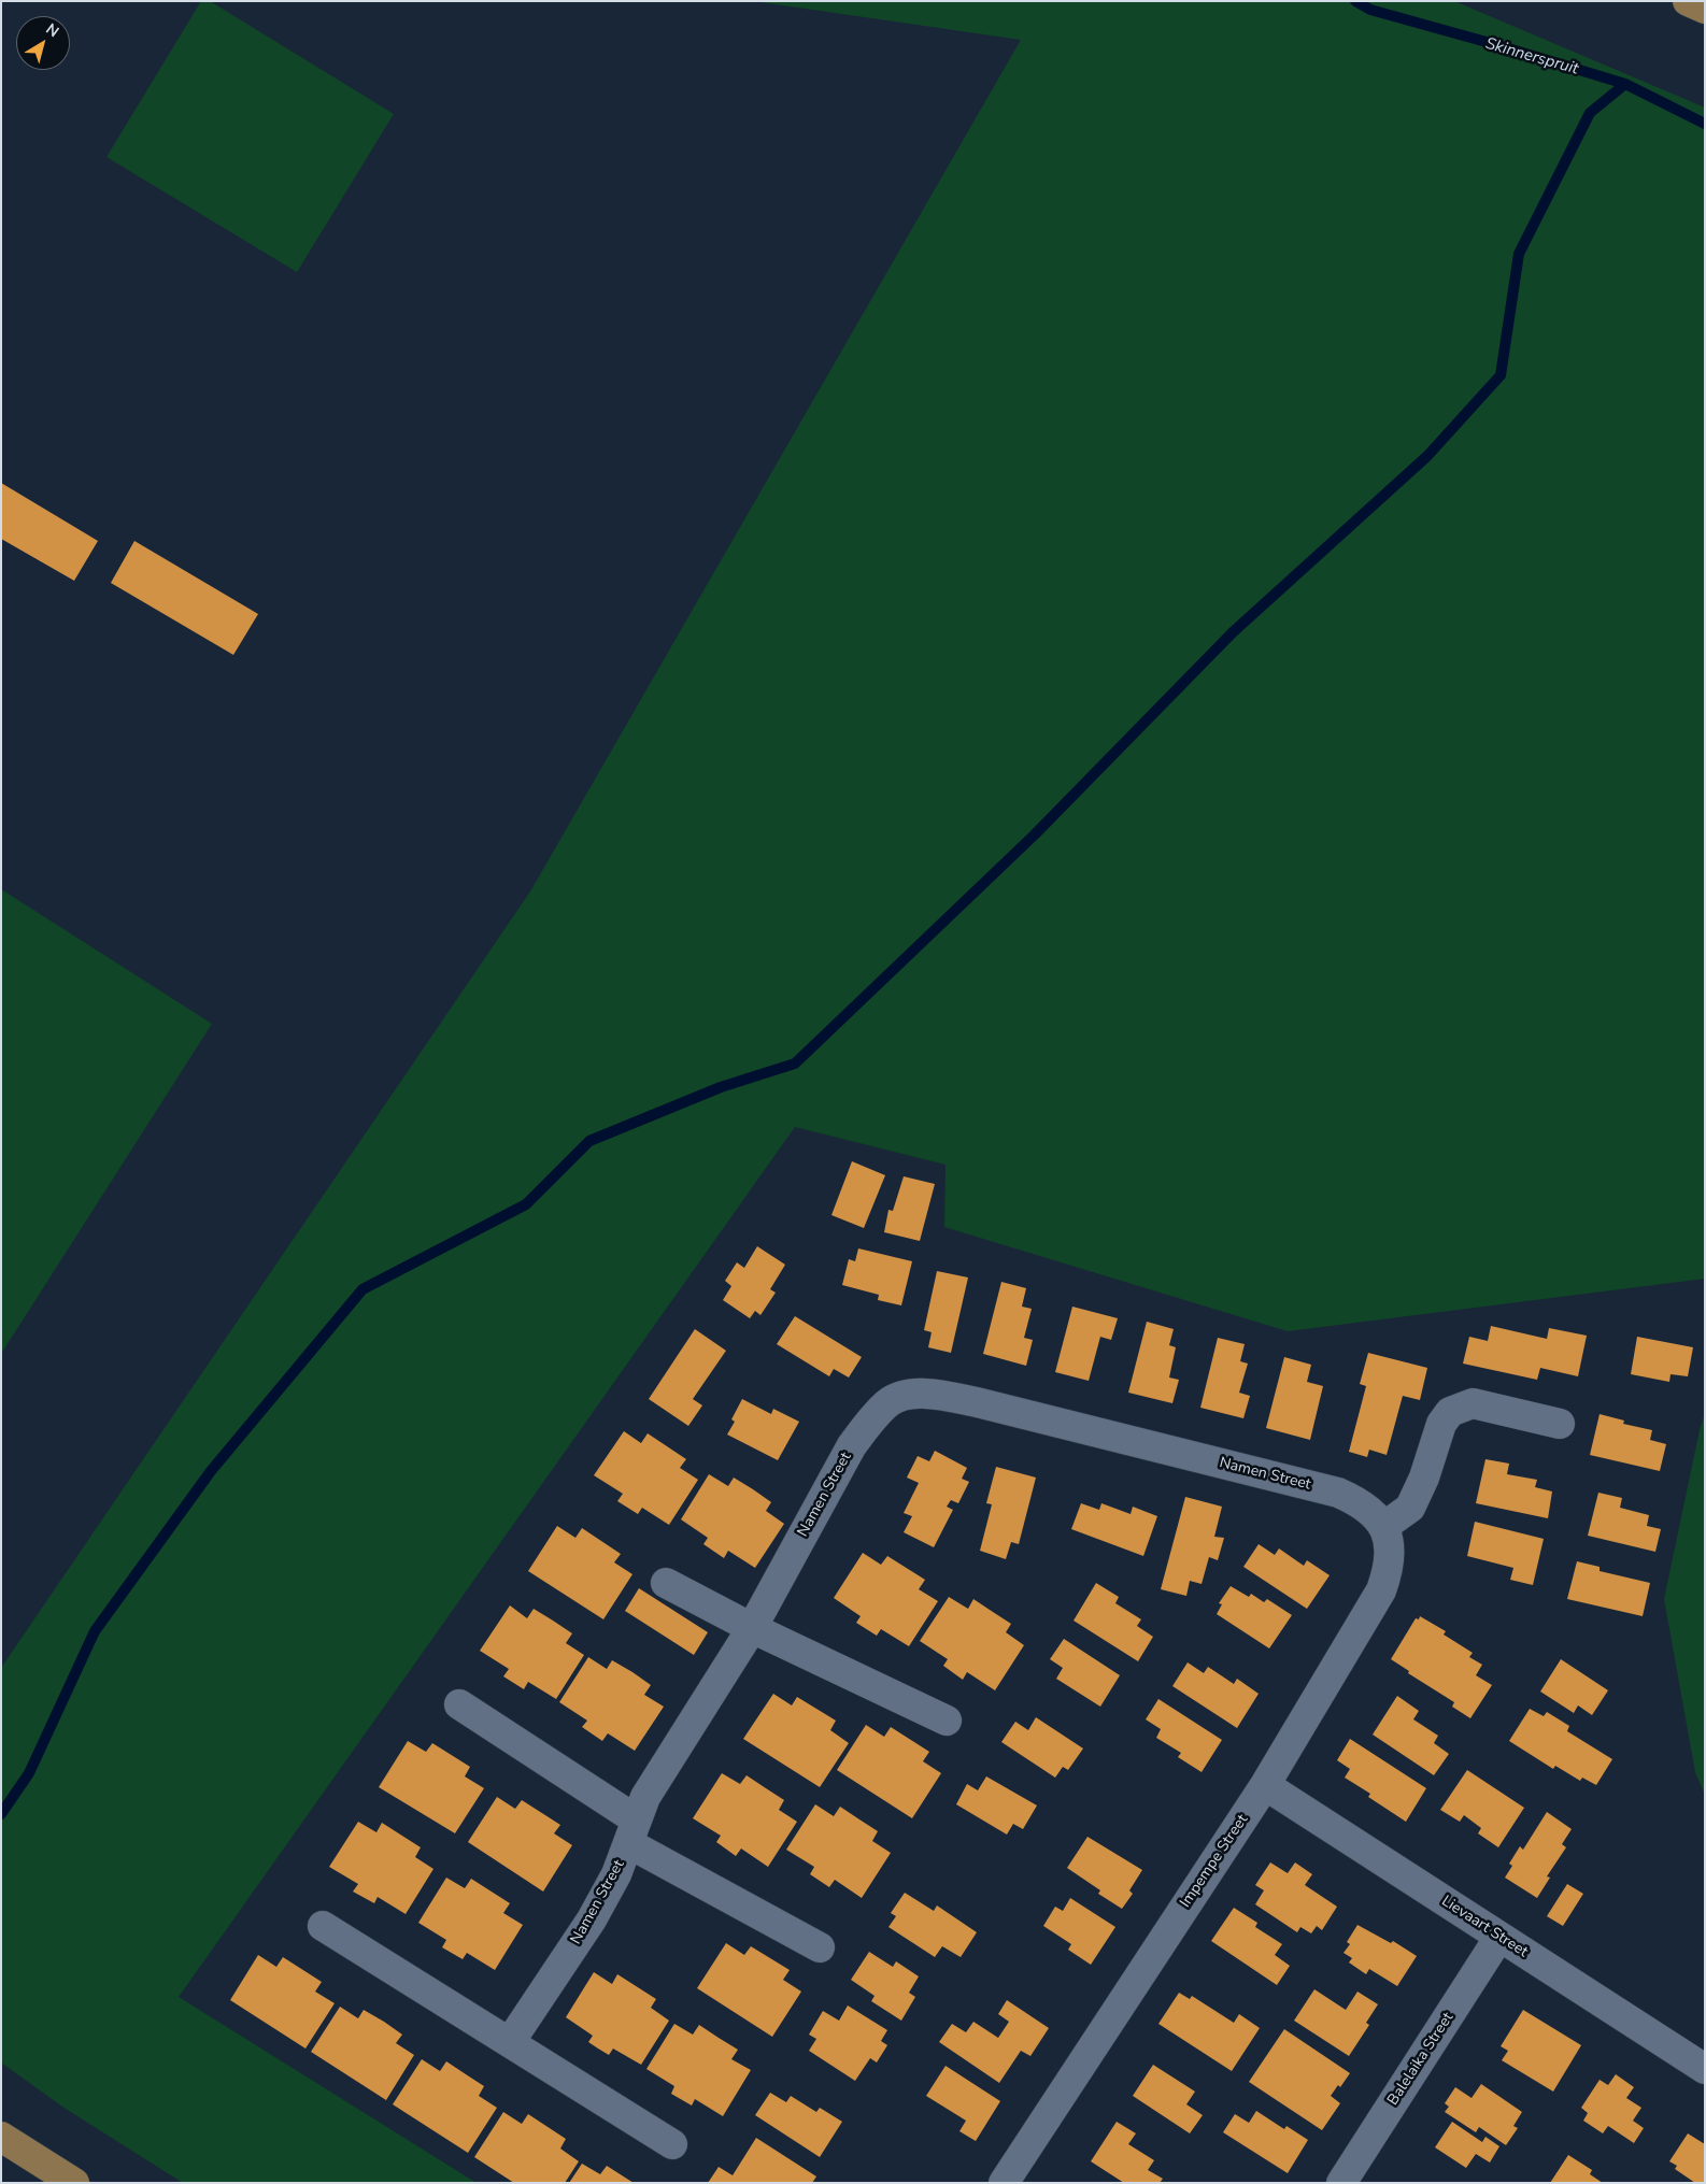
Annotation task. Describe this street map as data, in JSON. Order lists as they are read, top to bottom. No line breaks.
{"streets":{"street":["Namen Street","Impempe Street","Lievaart Street","Balelaika Street"]},"crossings":[["Namen Street","Impempe Street"],["Impempe Street","Lievaart Street"],["Lievaart Street","Balelaika Street"]],"water":["Skinnerspruit"],"north":"top right"}
